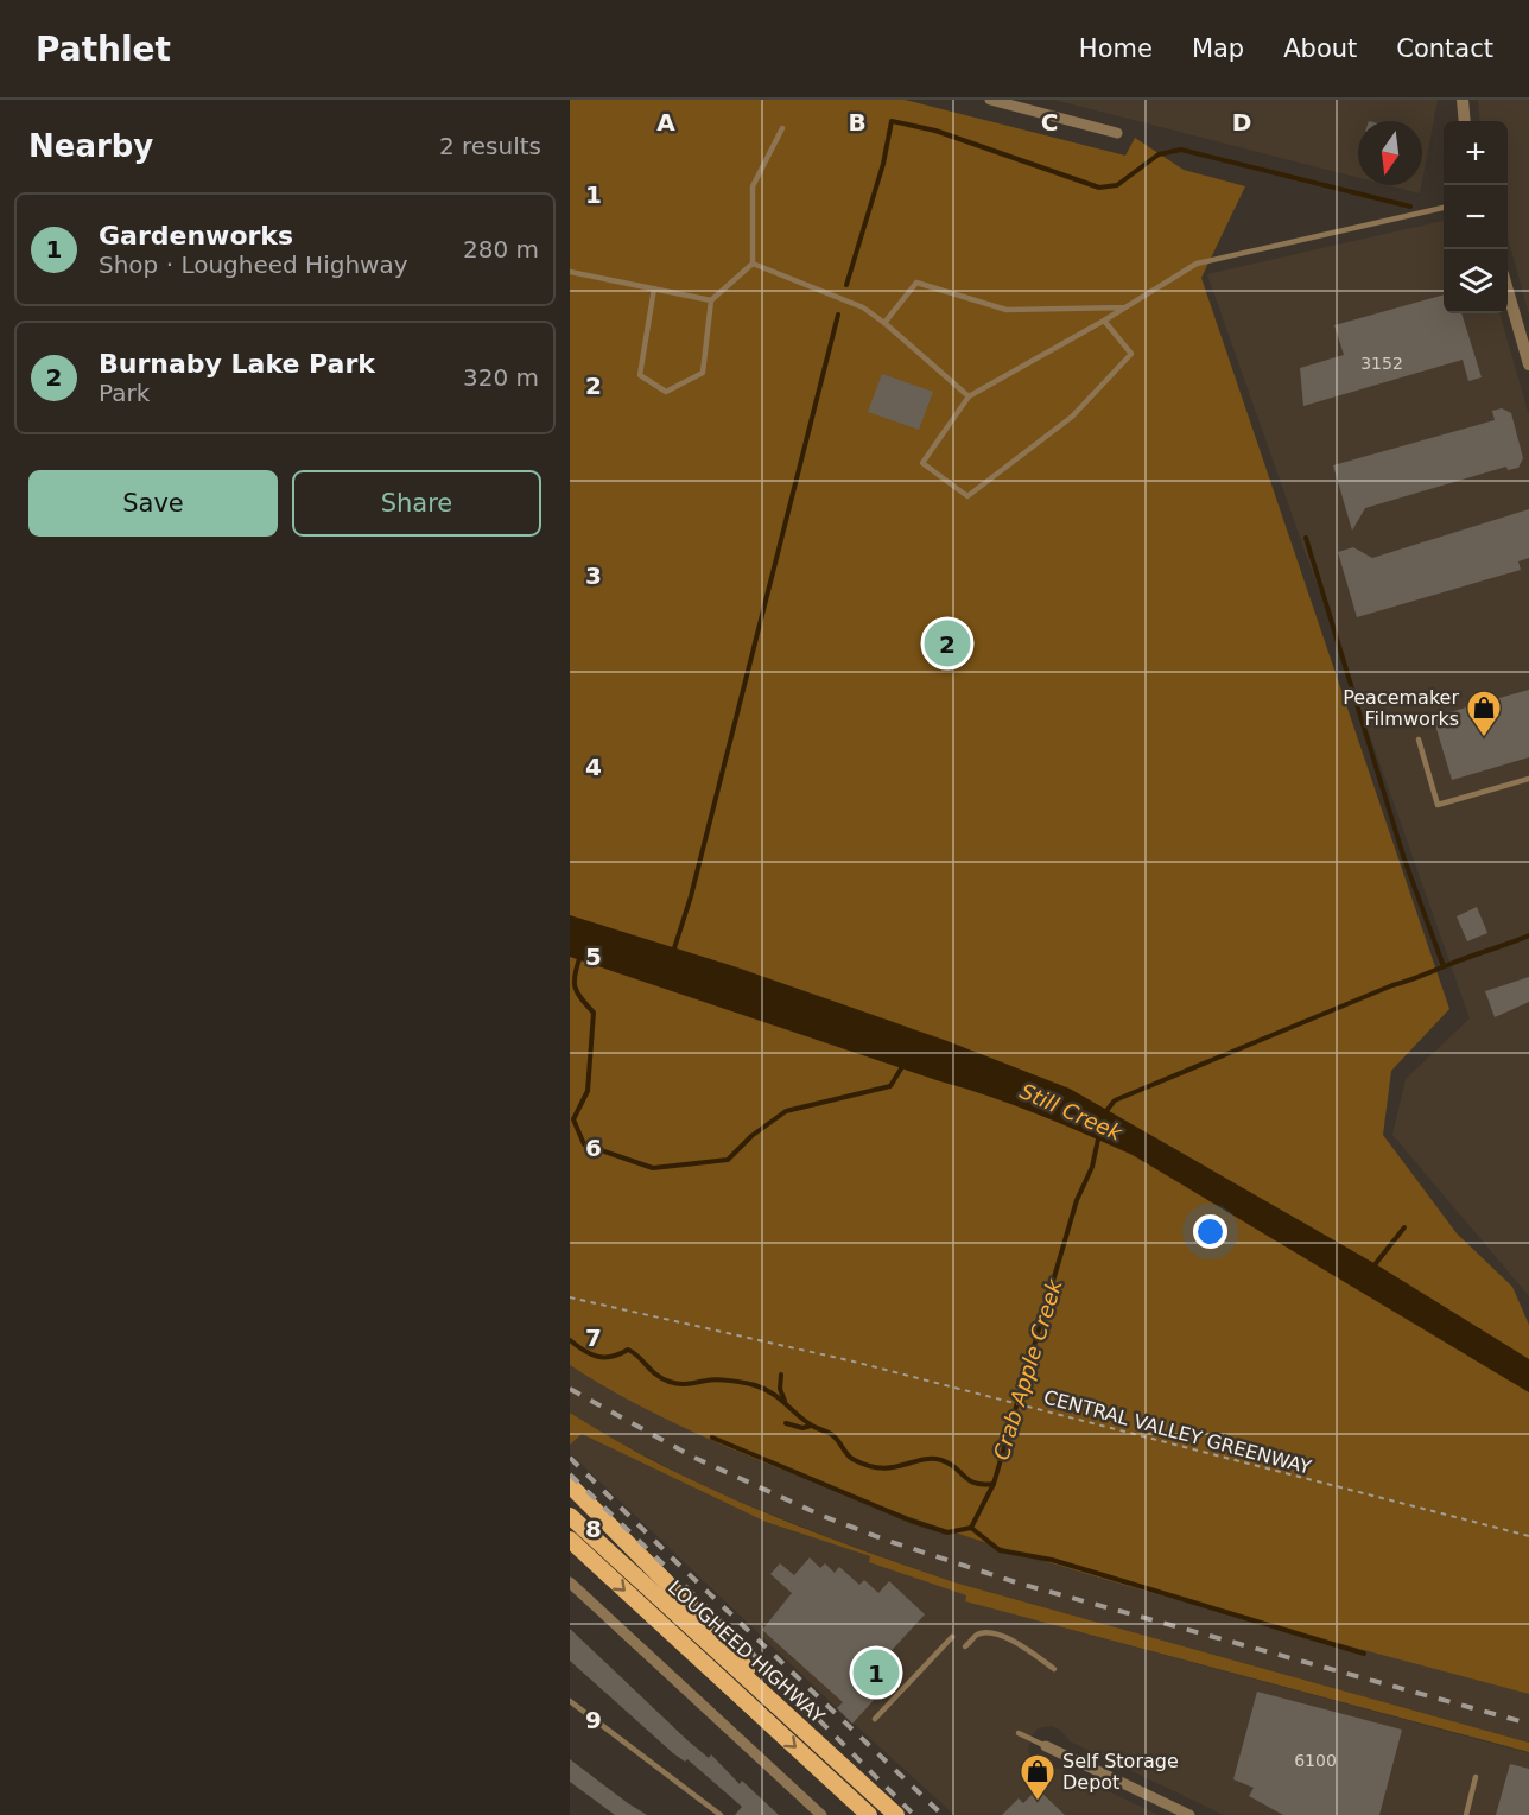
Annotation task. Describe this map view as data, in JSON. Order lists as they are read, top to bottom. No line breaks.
{"streets":{"main road":["LOUGHEED HIGHWAY"],"path":["CENTRAL VALLEY GREENWAY"]},"water":["Still Creek","Crab Apple Creek"],"places":{"shop":["Peacemaker Filmworks","Self Storage Depot"]},"house_numbers":["3152","6100"],"north":"bottom","page":{"header":"Pathlet","nav":["Home","Map","About","Contact"],"heading":["Nearby","2 results"],"map_buttons":["+","−"],"list":[{"mark":"1","name":"Gardenworks","note":"Shop · Lougheed Highway","value":"280 m"},{"mark":"2","name":"Burnaby Lake Park","note":"Park","value":"320 m"}],"buttons":["Save","Share"],"pins":["2","1"]},"grid":{"columns":["A","B","C","D"],"rows":["1","2","3","4","5","6","7","8","9"]}}
